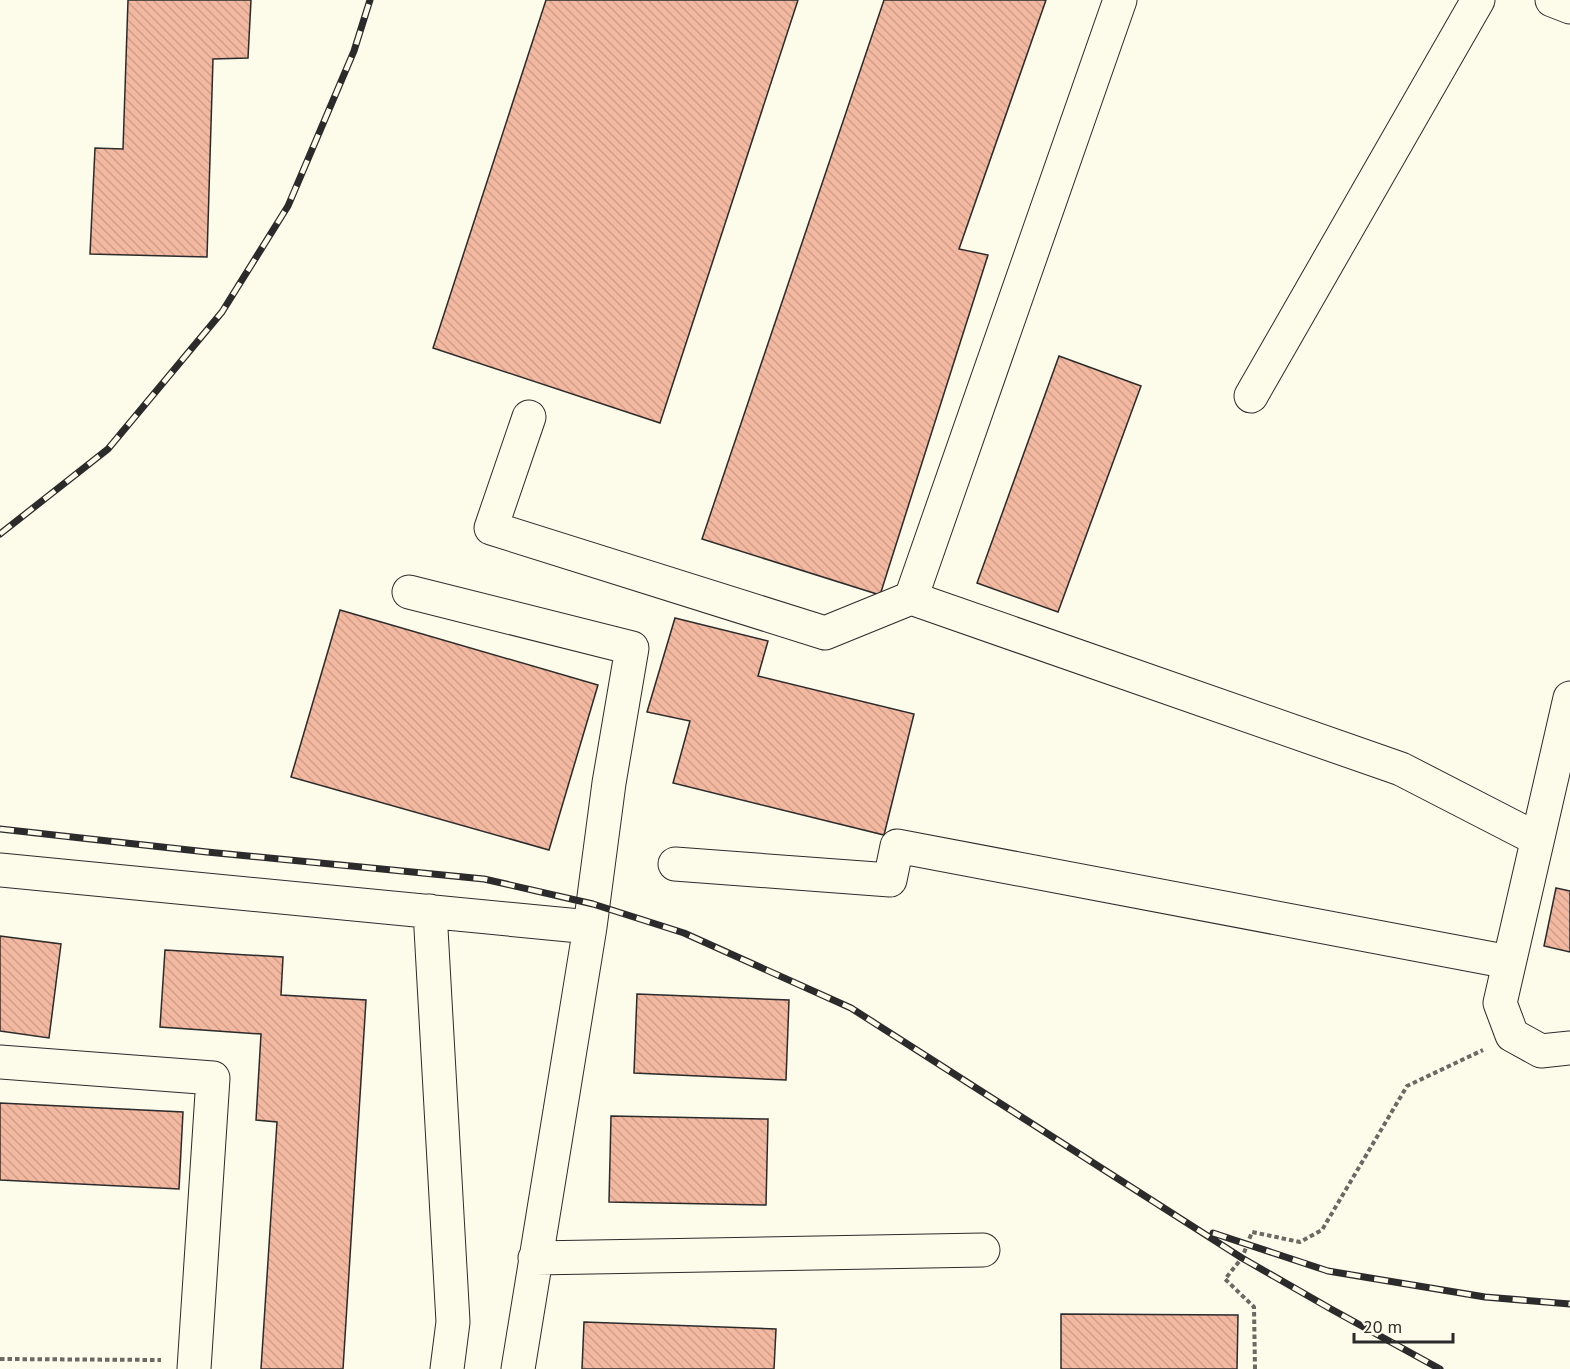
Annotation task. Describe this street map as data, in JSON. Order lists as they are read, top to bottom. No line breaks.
{"scale_bar":"20 m"}
